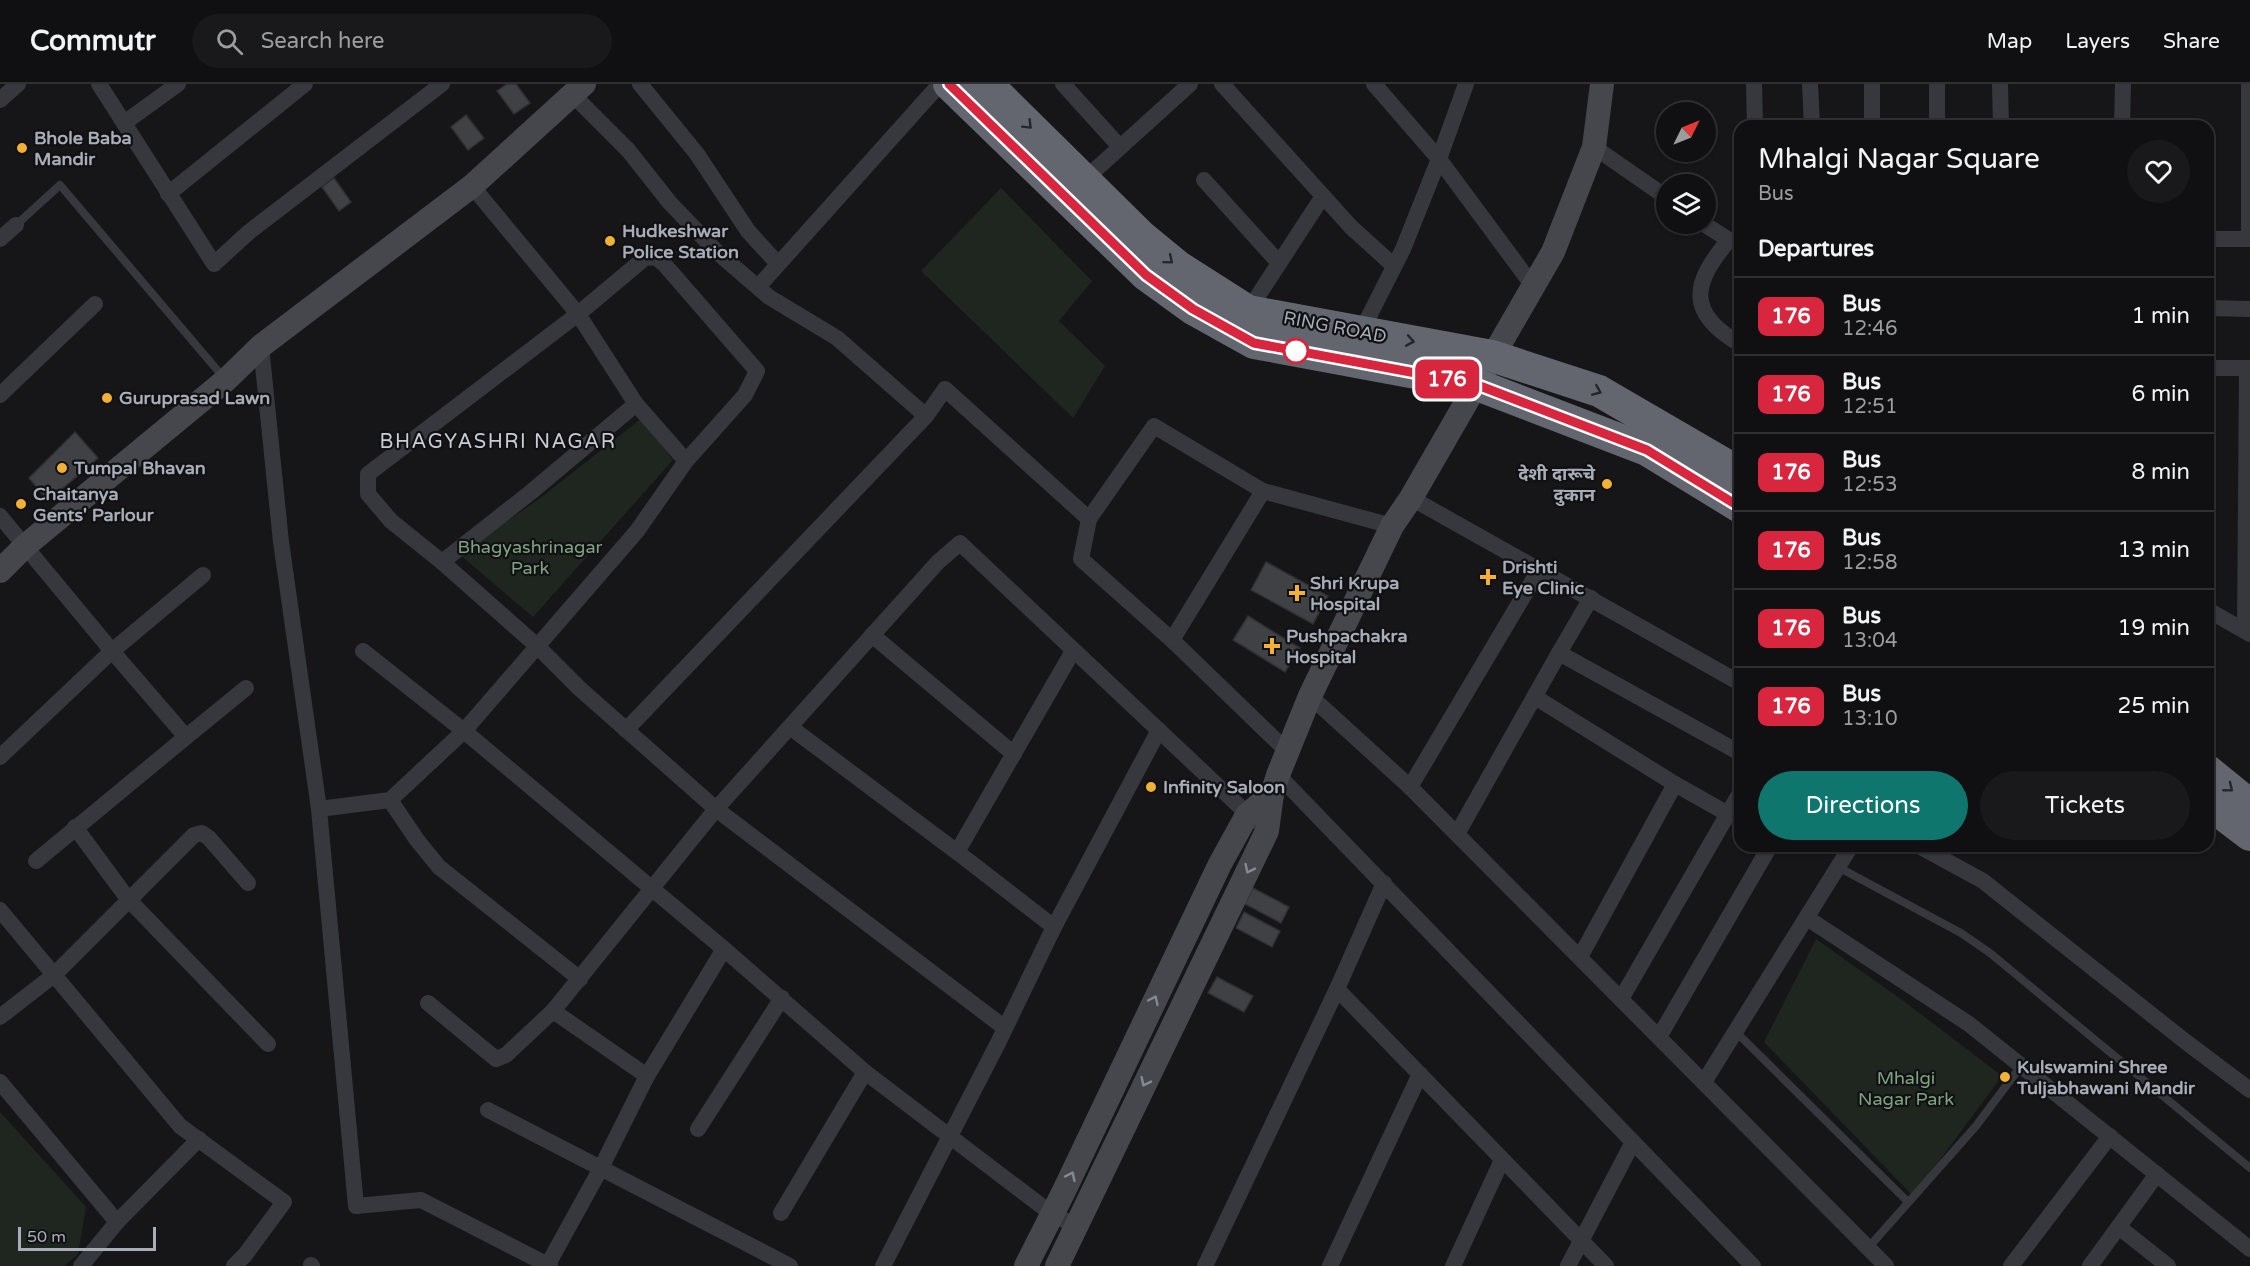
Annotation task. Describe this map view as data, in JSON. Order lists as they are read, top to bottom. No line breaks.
{"streets":{"highway":["RING ROAD"]},"districts":["BHAGYASHRI NAGAR"],"parks":["Bhagyashrinagar Park","Mhalgi Nagar Park"],"places":{"other":["Bhole Baba Mandir","Hudkeshwar Police Station","Guruprasad Lawn","Tumpal Bhavan","देशी दारूचे दुकान","Chaitanya Gents' Parlour","Infinity Saloon","Kulswamini Shree Tuljabhawani Mandir"],"health":["Drishti Eye Clinic","Shri Krupa Hospital","Pushpachakra Hospital"]},"lines":["bus line 176"],"scale_bar":"50 m","north":"top right","page":{"header":"Commutr","search":"Search here","nav":["Map","Layers","Share"],"on_map":"176","heading":[["Mhalgi Nagar Square","Bus"],"Departures"],"list":[{"mark":"176","name":"Bus","note":"12:46","value":"1 min"},{"mark":"176","name":"Bus","note":"12:51","value":"6 min"},{"mark":"176","name":"Bus","note":"12:53","value":"8 min"},{"mark":"176","name":"Bus","note":"12:58","value":"13 min"},{"mark":"176","name":"Bus","note":"13:04","value":"19 min"},{"mark":"176","name":"Bus","note":"13:10","value":"25 min"}],"buttons":["Directions","Tickets"],"scale":"50 m"}}
